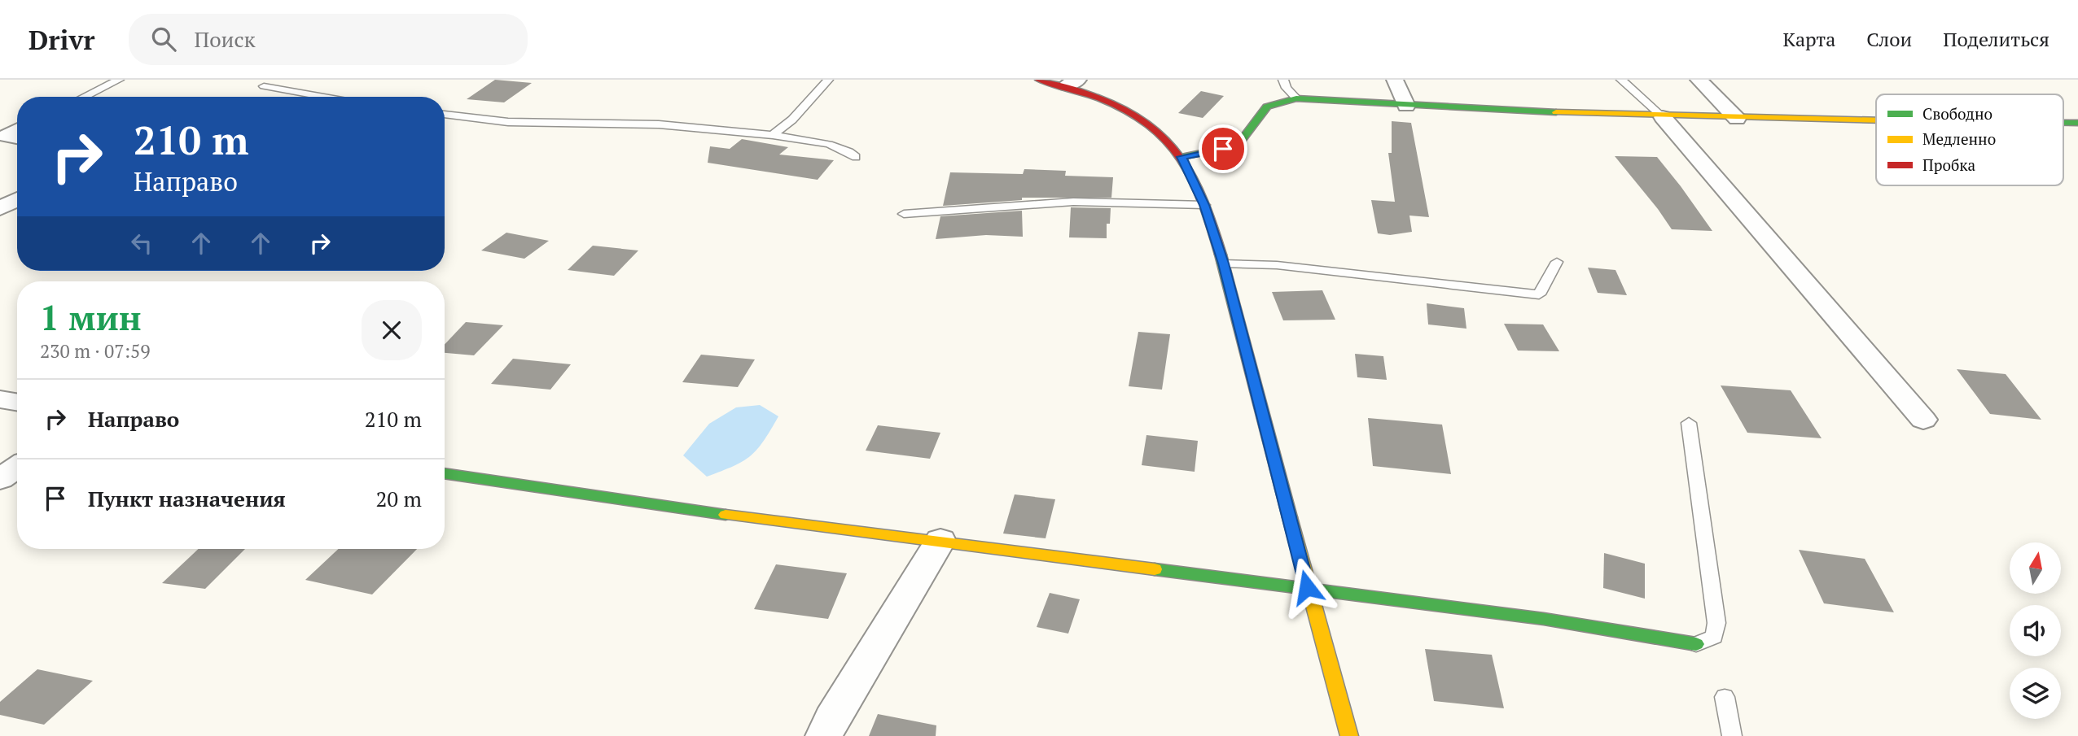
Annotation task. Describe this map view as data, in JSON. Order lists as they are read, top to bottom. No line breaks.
{"legend":["Свободно","Медленно","Пробка"],"north":"top","page":{"header":"Drivr","search":"Поиск","nav":["Карта","Слои","Поделиться"],"turn":["210 m","Направо"],"heading":["1 мин","230 m · 07:59"],"list":[{"name":"Направо","value":"210 m"},{"name":"Пункт назначения","value":"20 m"}]}}
